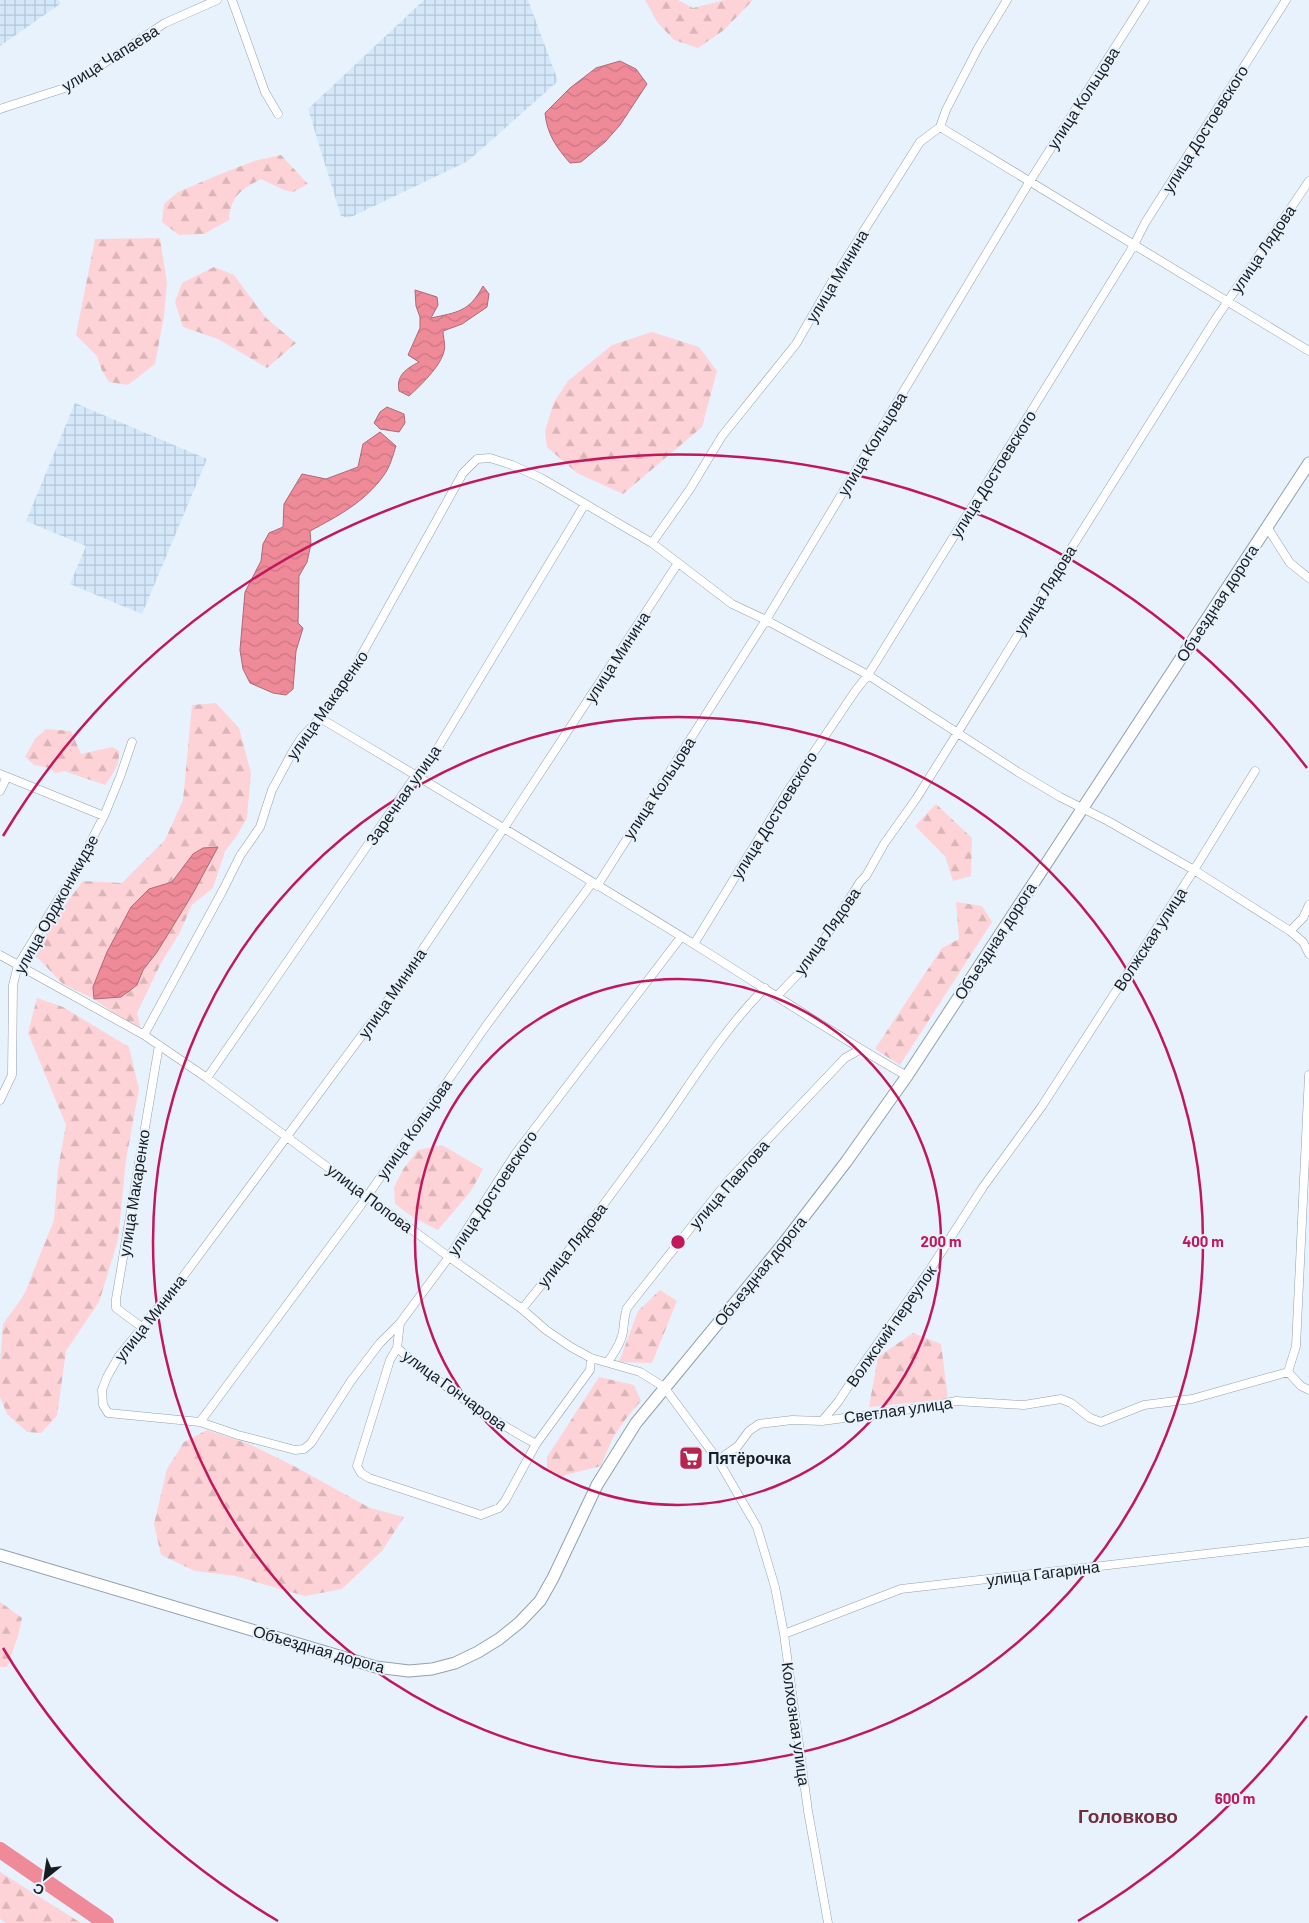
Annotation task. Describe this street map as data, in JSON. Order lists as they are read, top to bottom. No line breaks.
{"streets":{"main road":["Объездная дорога"],"street":["улица Чапаева","улица Кольцова","улица Достоевского","улица Лядова","улица Минина","улица Макаренко","Заречная улица","улица Орджоникидзе","Волжская улица","улица Павлова","улица Попова","Волжский переулок","улица Гончарова","Светлая улица","улица Гагарина","Колхозная улица"]},"crossings":[["улица Кольцова","улица Достоевского"],["улица Кольцова","улица Минина"],["улица Кольцова","улица Попова"],["улица Достоевского","улица Минина"],["улица Достоевского","улица Попова"],["улица Достоевского","улица Гончарова"],["улица Лядова","улица Попова"],["улица Минина","улица Макаренко"],["улица Минина","улица Попова"],["Объездная дорога","улица Попова"],["Объездная дорога","Колхозная улица"],["улица Макаренко","Заречная улица"],["улица Макаренко","улица Попова"],["Заречная улица","улица Попова"],["улица Орджоникидзе","улица Попова"],["Волжская улица","Волжский переулок"],["улица Павлова","улица Попова"],["улица Попова","Колхозная улица"],["Волжский переулок","Светлая улица"],["Светлая улица","Колхозная улица"],["улица Гагарина","Колхозная улица"]],"districts":["Головково"],"places":{"supermarket":["Пятёрочка"]},"north":"bottom left","rings":["200 m","400 m","600 m"]}
